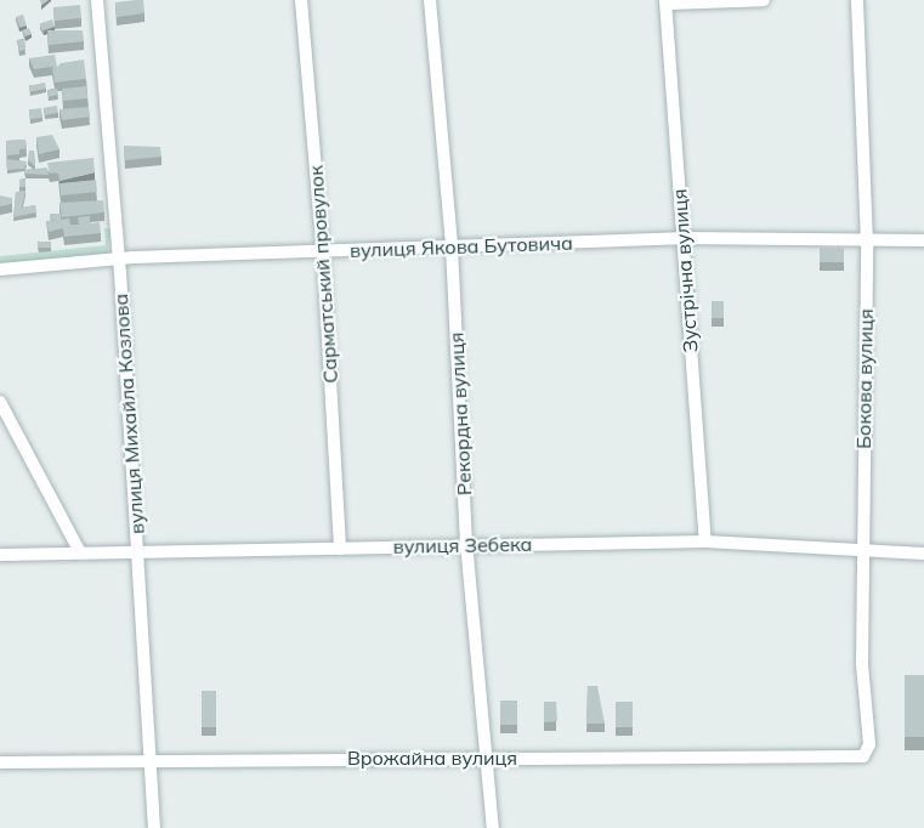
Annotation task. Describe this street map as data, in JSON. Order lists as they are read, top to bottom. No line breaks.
{"streets":{"street":["вулиця Якова Бутовича","Зустрічна вулиця","Сарматський провулок","Бокова вулиця","вулиця Михайла Козлова","Рекордна вулиця","вулиця Зебека","Врожайна вулиця"]},"crossings":[["вулиця Якова Бутовича","Зустрічна вулиця"],["вулиця Якова Бутовича","Сарматський провулок"],["вулиця Якова Бутовича","Бокова вулиця"],["вулиця Якова Бутовича","вулиця Михайла Козлова"],["вулиця Якова Бутовича","Рекордна вулиця"],["Зустрічна вулиця","вулиця Зебека"],["Сарматський провулок","вулиця Зебека"],["Бокова вулиця","вулиця Зебека"],["Бокова вулиця","Врожайна вулиця"],["вулиця Михайла Козлова","вулиця Зебека"],["вулиця Михайла Козлова","Врожайна вулиця"],["Рекордна вулиця","вулиця Зебека"],["Рекордна вулиця","Врожайна вулиця"]]}
